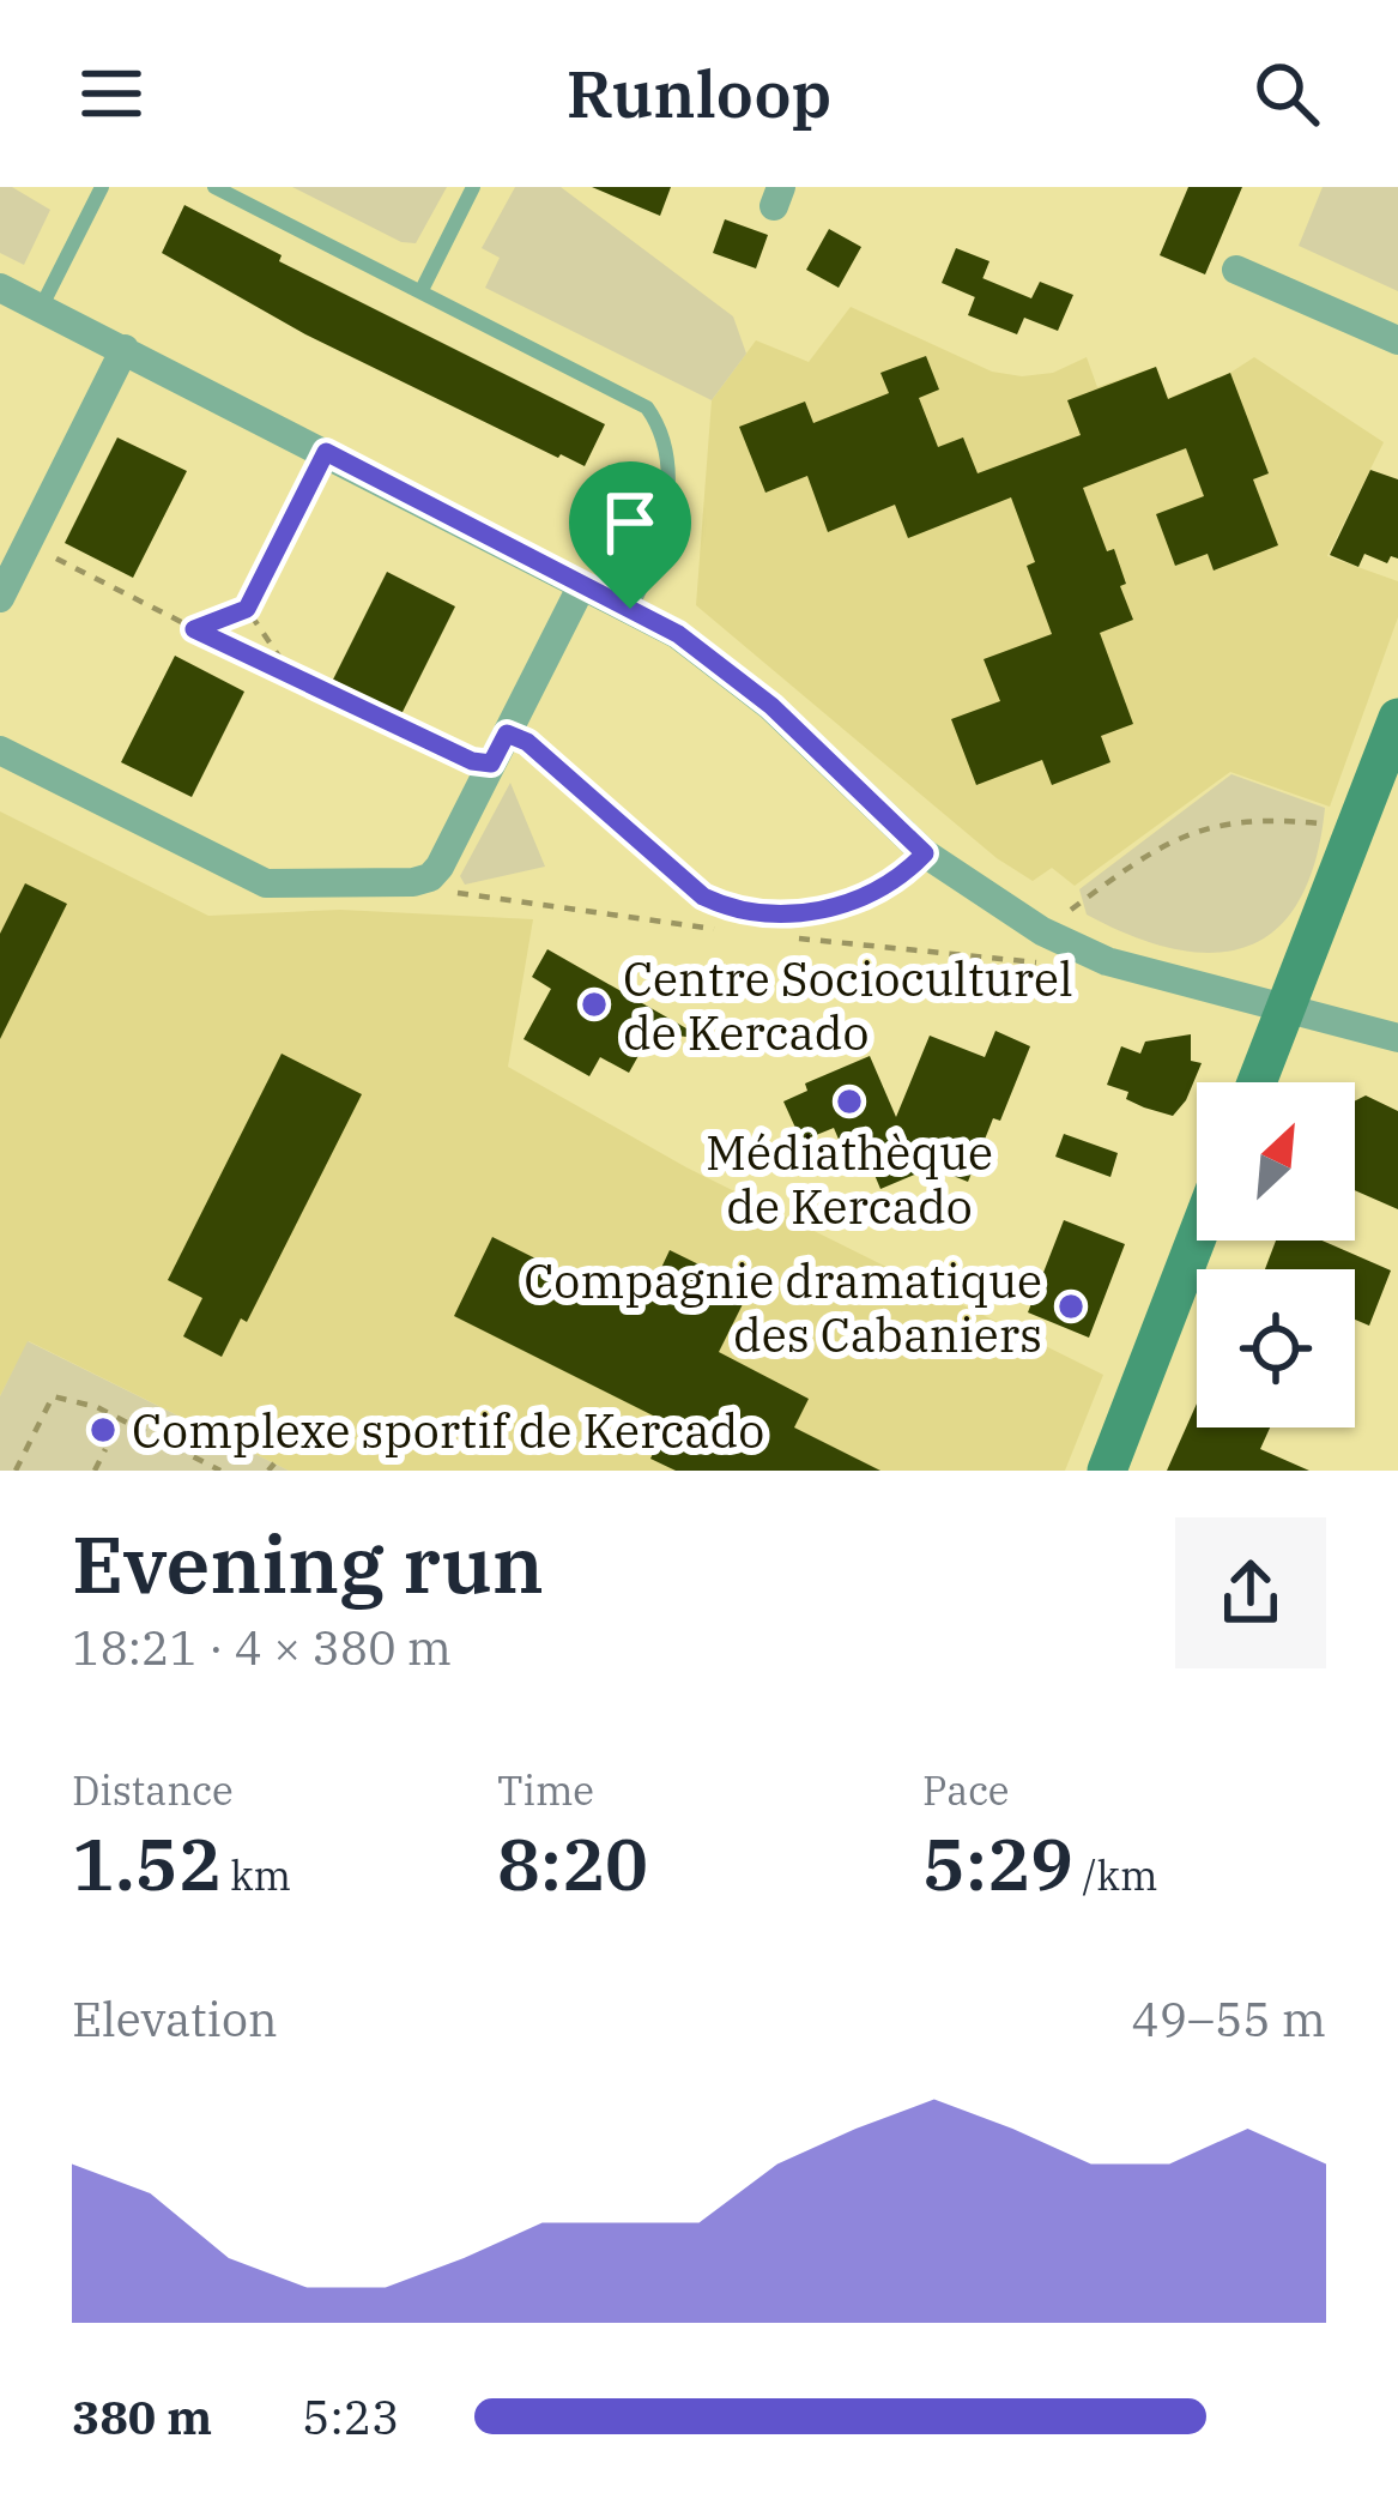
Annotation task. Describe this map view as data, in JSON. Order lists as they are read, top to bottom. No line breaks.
{"places":["Centre Socioculturel de Kercado","Médiathèque de Kercado","Compagnie dramatique des Cabaniers","Complexe sportif de Kercado"],"north":"top right","page":{"header":"Runloop","heading":["Evening run","18:21 · 4 × 380 m"],"stats":[["Distance","1.52 km"],["Time","8:20"],["Pace","5:29 /km"]],"chart":["Elevation","49–55 m"],"list":[{"name":"380 m","note":"5:23"}]}}
